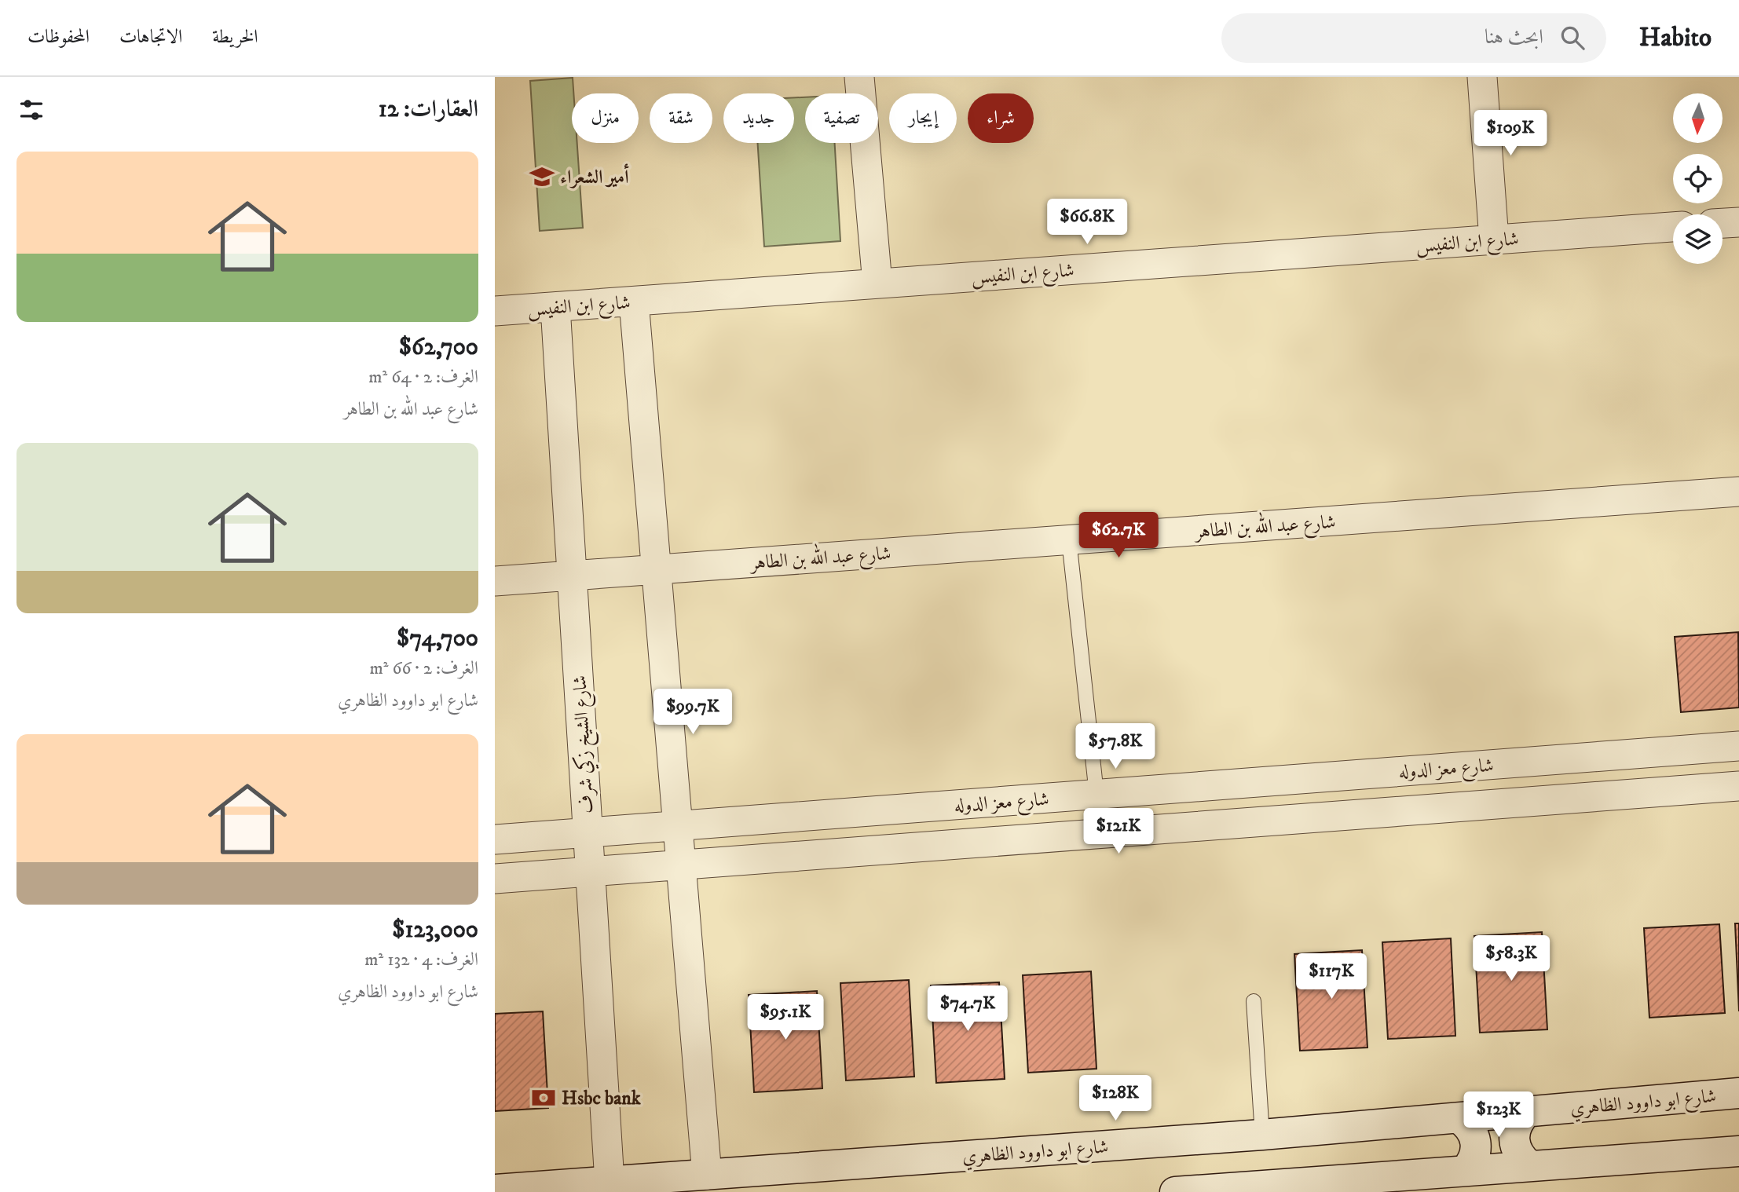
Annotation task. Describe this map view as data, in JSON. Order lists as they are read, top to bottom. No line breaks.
{"streets":{"street":["شارع ابن النفيس","شارع عبد الله بن الطاهر","شارع الشيخ زكي شرف","شارع معز الدوله","شارع ابو داوود الظاهري"]},"crossings":[["شارع ابن النفيس","شارع الشيخ زكي شرف"],["شارع عبد الله بن الطاهر","شارع الشيخ زكي شرف"],["شارع الشيخ زكي شرف","شارع معز الدوله"],["شارع الشيخ زكي شرف","شارع ابو داوود الظاهري"]],"places":{"school or university":["أمير الشعراء"],"bank":["Hsbc bank"]},"north":"bottom","page":{"header":"Habito","search":"ابحث هنا","nav":["الخريطة","الاتجاهات","المحفوظات"],"heading":"العقارات: 12","chip":["شراء","إيجار","تصفية","جديد","شقة","منزل"],"price":["$109K","$66.8K","$62.7K","$99.7K","$57.8K","$121K","$58.3K","$117K","$74.7K","$95.1K","$128K","$123K"],"list":[{"name":"$62,700","note":"الغرف: 2 · 64 m² · شارع عبد الله بن الطاهر"},{"name":"$74,700","note":"الغرف: 2 · 66 m² · شارع ابو داوود الظاهري"},{"name":"$123,000","note":"الغرف: 4 · 132 m² · شارع ابو داوود الظاهري"}]}}
